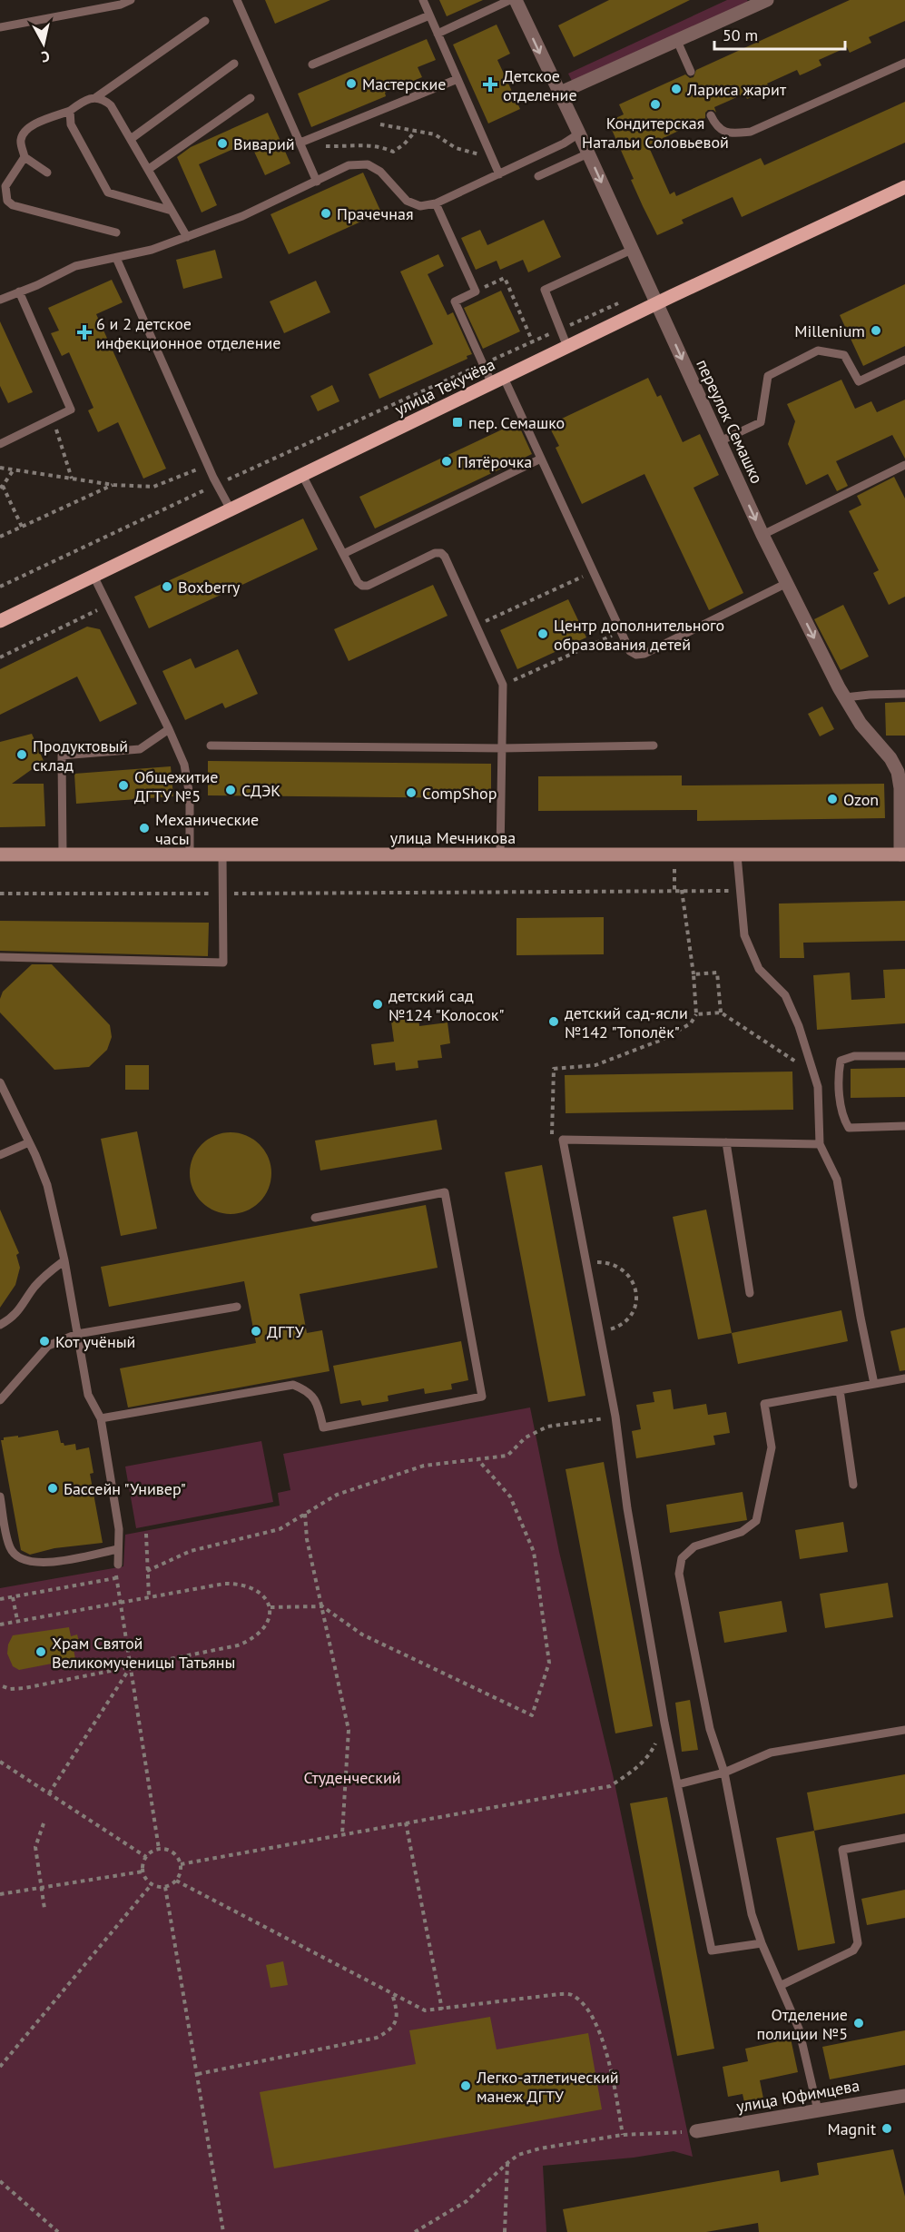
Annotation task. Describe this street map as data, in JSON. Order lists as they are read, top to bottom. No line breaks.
{"streets":{"main road":["улица Текучёва","улица Мечникова"],"street":["переулок Семашко","улица Юфимцева"]},"crossings":[["улица Текучёва","переулок Семашко"],["переулок Семашко","улица Мечникова"]],"one_way":["переулок Семашко"],"parks":["Студенческий"],"places":{"other":["Мастерские","Лариса жарит","Кондитерская Натальи Соловьевой","Виварий","Прачечная","Millenium","Пятёрочка","Boxberry","Центр дополнительного образования детей","Продуктовый склад","Общежитие ДГТУ №5","СДЭК","CompShop","Ozon","Механические часы","детский сад №124 \"Колосок\"","детский сад-ясли №142 \"Тополёк\"","ДГТУ","Кот учёный","Бассейн \"Универ\"","Храм Святой Великомученицы Татьяны","Отделение полиции №5","Легко-атлетический манеж ДГТУ","Magnit"],"health":["Детское отделение","6 и 2 детское инфекционное отделение"],"transit":["пер. Семашко"]},"scale_bar":"50 m","north":"bottom"}
